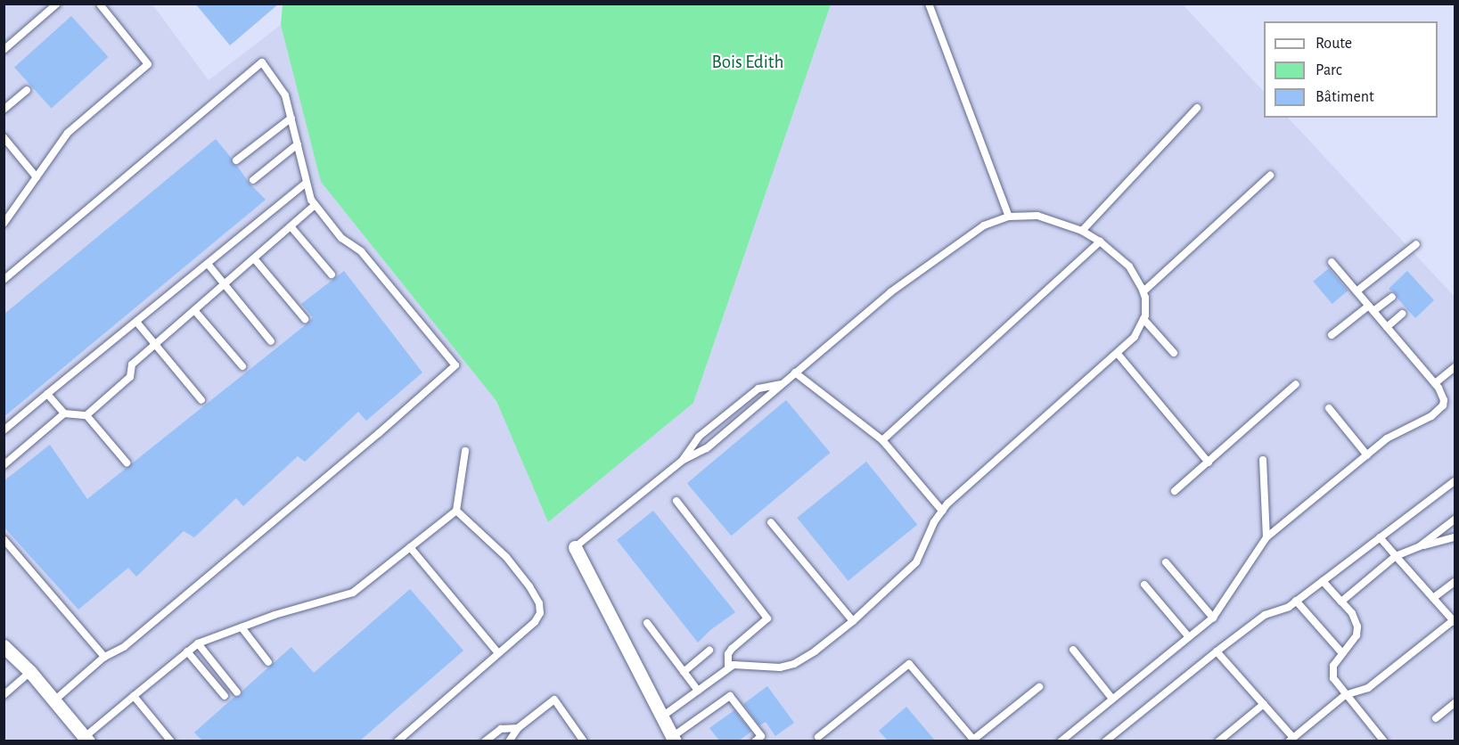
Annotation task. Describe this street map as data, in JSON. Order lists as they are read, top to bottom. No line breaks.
{"parks":["Bois Edith"],"legend":["Route","Parc","Bâtiment"]}
